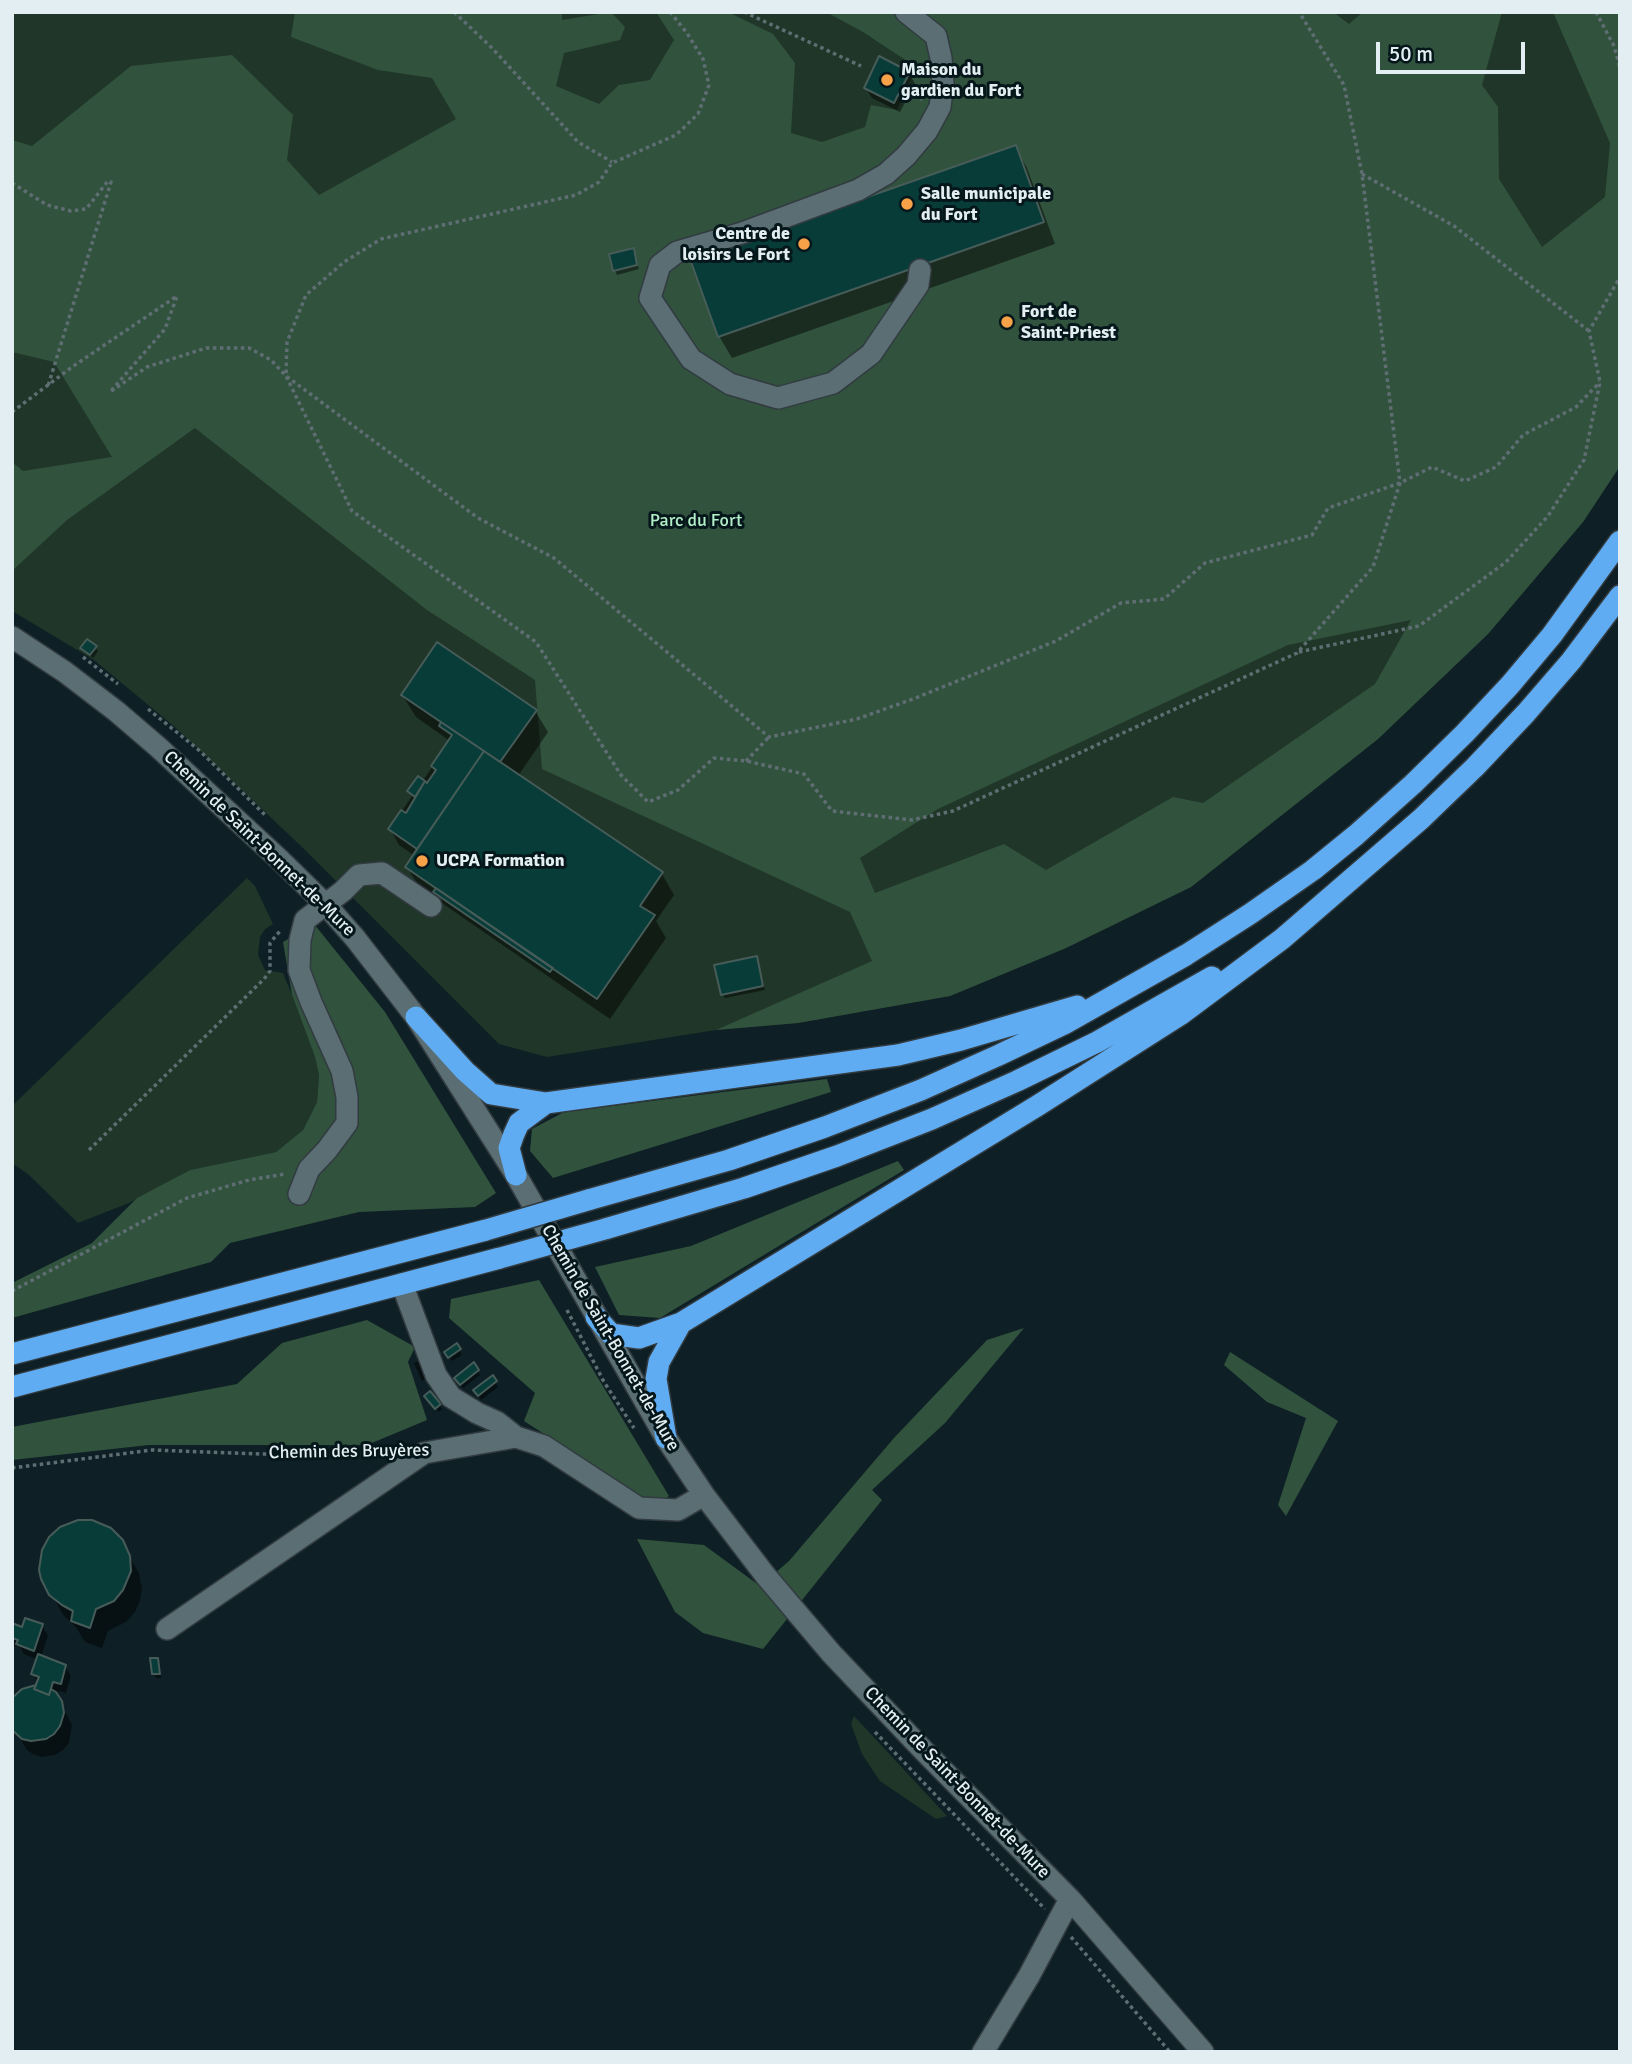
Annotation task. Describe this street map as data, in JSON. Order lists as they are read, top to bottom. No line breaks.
{"streets":{"street":["Chemin de Saint-Bonnet-de-Mure","Chemin des Bruyères"]},"parks":["Parc du Fort"],"places":["Maison du gardien du Fort","Salle municipale du Fort","Centre de loisirs Le Fort","Fort de Saint-Priest","UCPA Formation"],"scale_bar":"50 m"}
